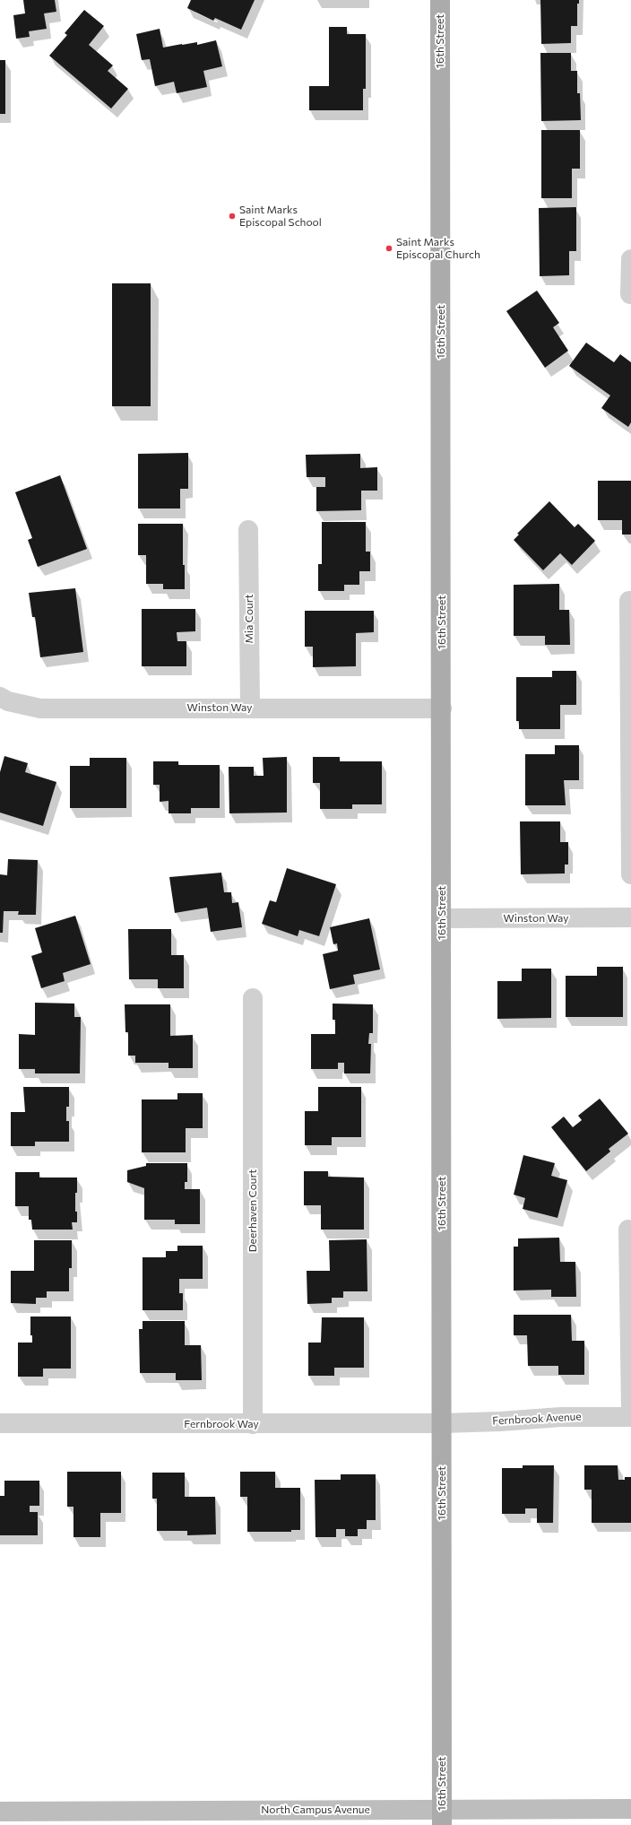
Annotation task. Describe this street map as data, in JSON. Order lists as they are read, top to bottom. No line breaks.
{"streets":{"main road":["16th Street","North Campus Avenue"],"street":["Mia Court","Winston Way","Deerhaven Court","Fernbrook Avenue","Fernbrook Way"]},"crossings":[["16th Street","Winston Way"],["16th Street","Fernbrook Avenue"],["16th Street","Fernbrook Way"],["16th Street","North Campus Avenue"],["Mia Court","Winston Way"],["Deerhaven Court","Fernbrook Way"],["Fernbrook Avenue","Fernbrook Way"]],"places":["Saint Marks Episcopal School","Saint Marks Episcopal Church"]}
